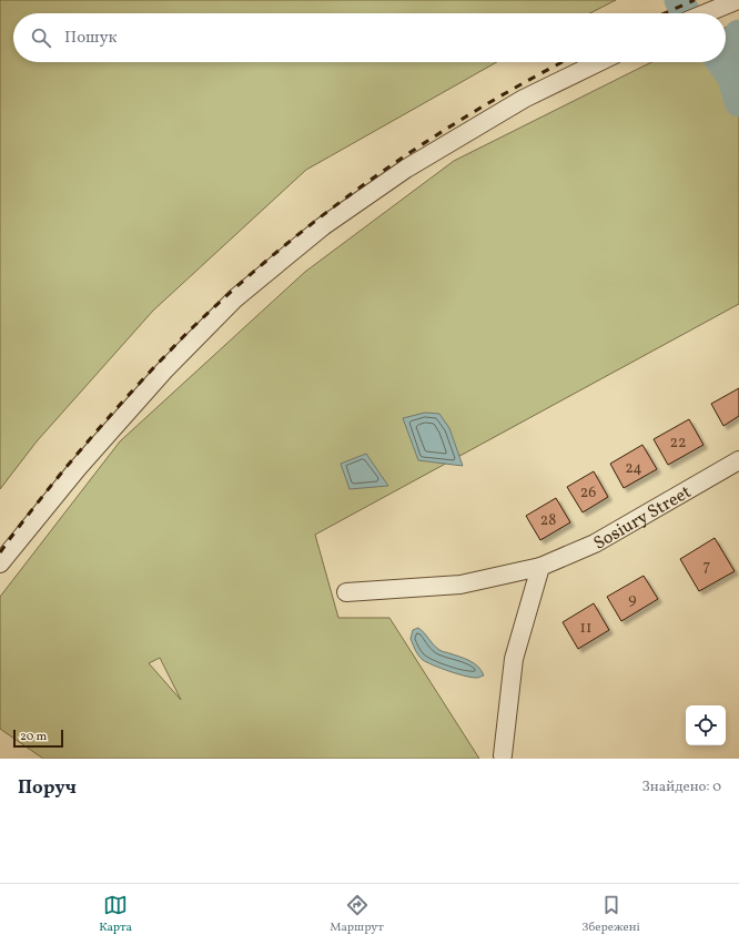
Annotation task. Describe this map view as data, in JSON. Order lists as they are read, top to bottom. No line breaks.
{"streets":{"street":["Sosiury Street"]},"house_numbers":["22","24","26","28","7","9","11"],"scale_bar":"20 m","page":{"search":"Пошук","scale":"20 m","heading":["Поруч","Знайдено: 0"],"nav":["Карта","Маршрут","Збережені"]}}
